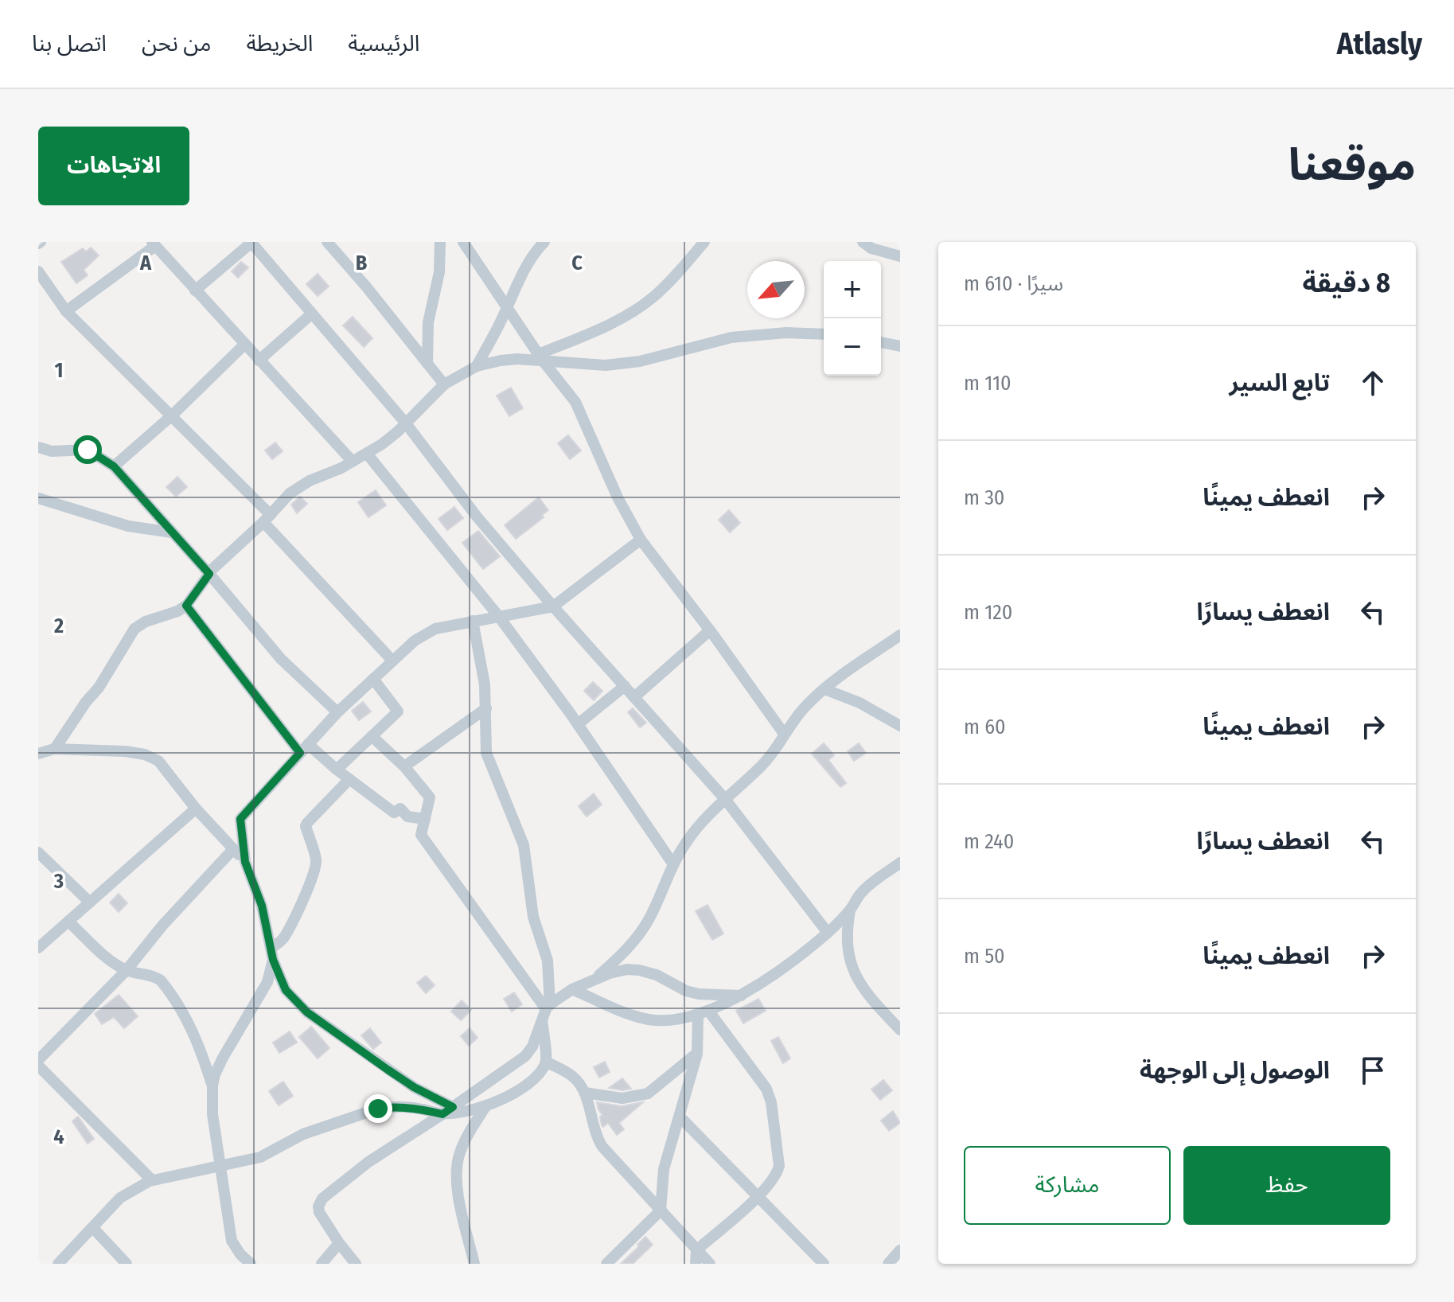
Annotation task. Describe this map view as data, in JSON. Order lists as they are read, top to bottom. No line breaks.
{"north":"bottom left","page":{"header":"Atlasly","nav":["الرئيسية","الخريطة","من نحن","اتصل بنا"],"title":"موقعنا","buttons":["الاتجاهات",["حفظ","مشاركة"]],"heading":["8 دقيقة","سيرًا · 610 m"],"map_buttons":["+","−"],"list":[["تابع السير","110 m"],["انعطف يمينًا","30 m"],["انعطف يسارًا","120 m"],["انعطف يمينًا","60 m"],["انعطف يسارًا","240 m"],["انعطف يمينًا","50 m"],"الوصول إلى الوجهة"]},"grid":{"columns":["A","B","C"],"rows":["1","2","3","4"]}}
